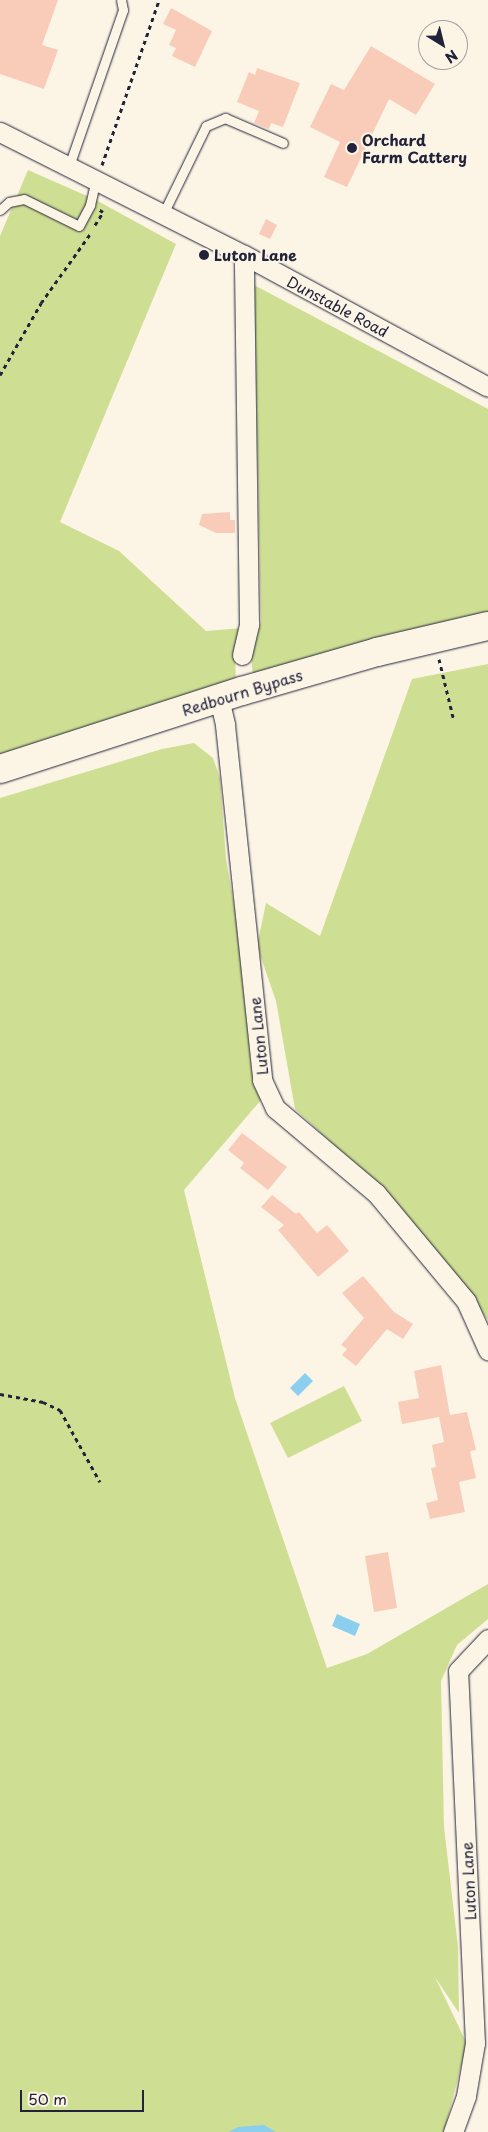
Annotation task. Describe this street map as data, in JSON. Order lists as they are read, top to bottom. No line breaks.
{"streets":{"main road":["Redbourn Bypass"],"street":["Dunstable Road","Luton Lane"]},"crossings":[["Redbourn Bypass","Luton Lane"]],"places":["Orchard Farm Cattery","Luton Lane"],"scale_bar":"50 m","north":"bottom right"}
